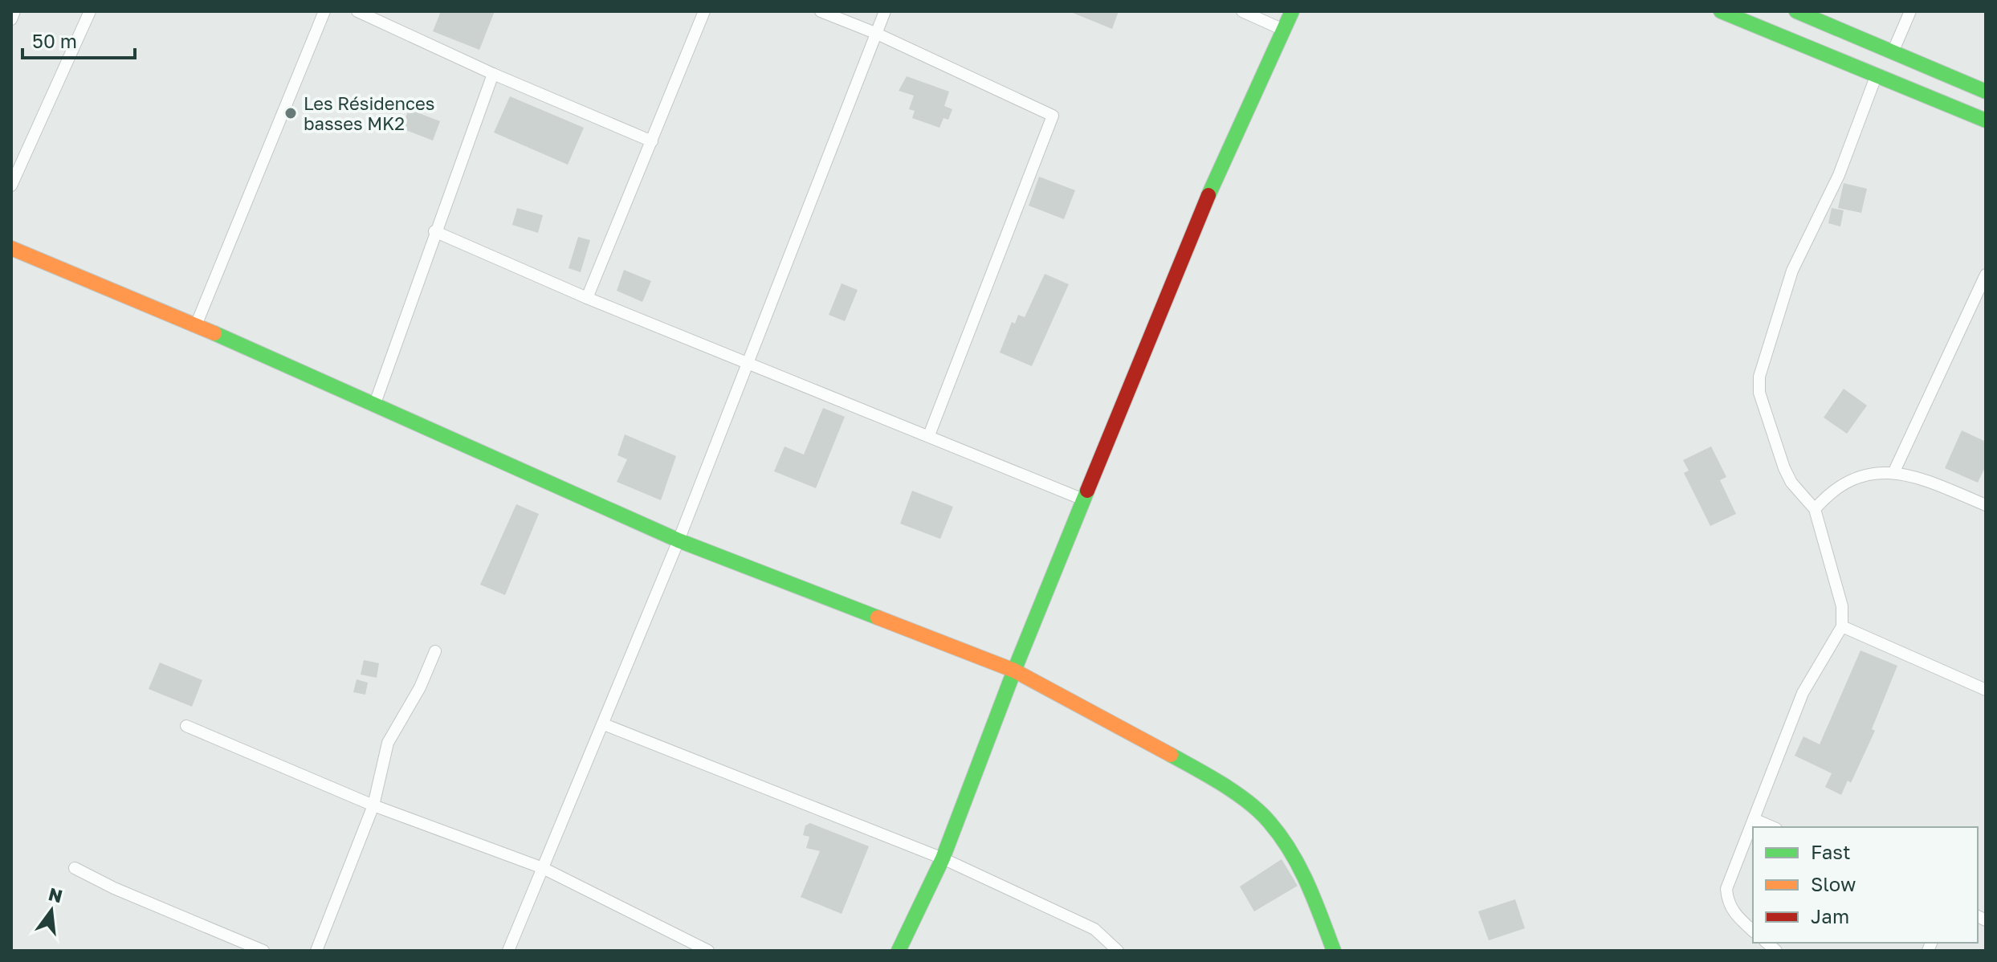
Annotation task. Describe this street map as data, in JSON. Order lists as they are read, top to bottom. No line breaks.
{"places":["Les Résidences basses MK2"],"legend":["Fast","Slow","Jam"],"scale_bar":"50 m","north":"top"}
